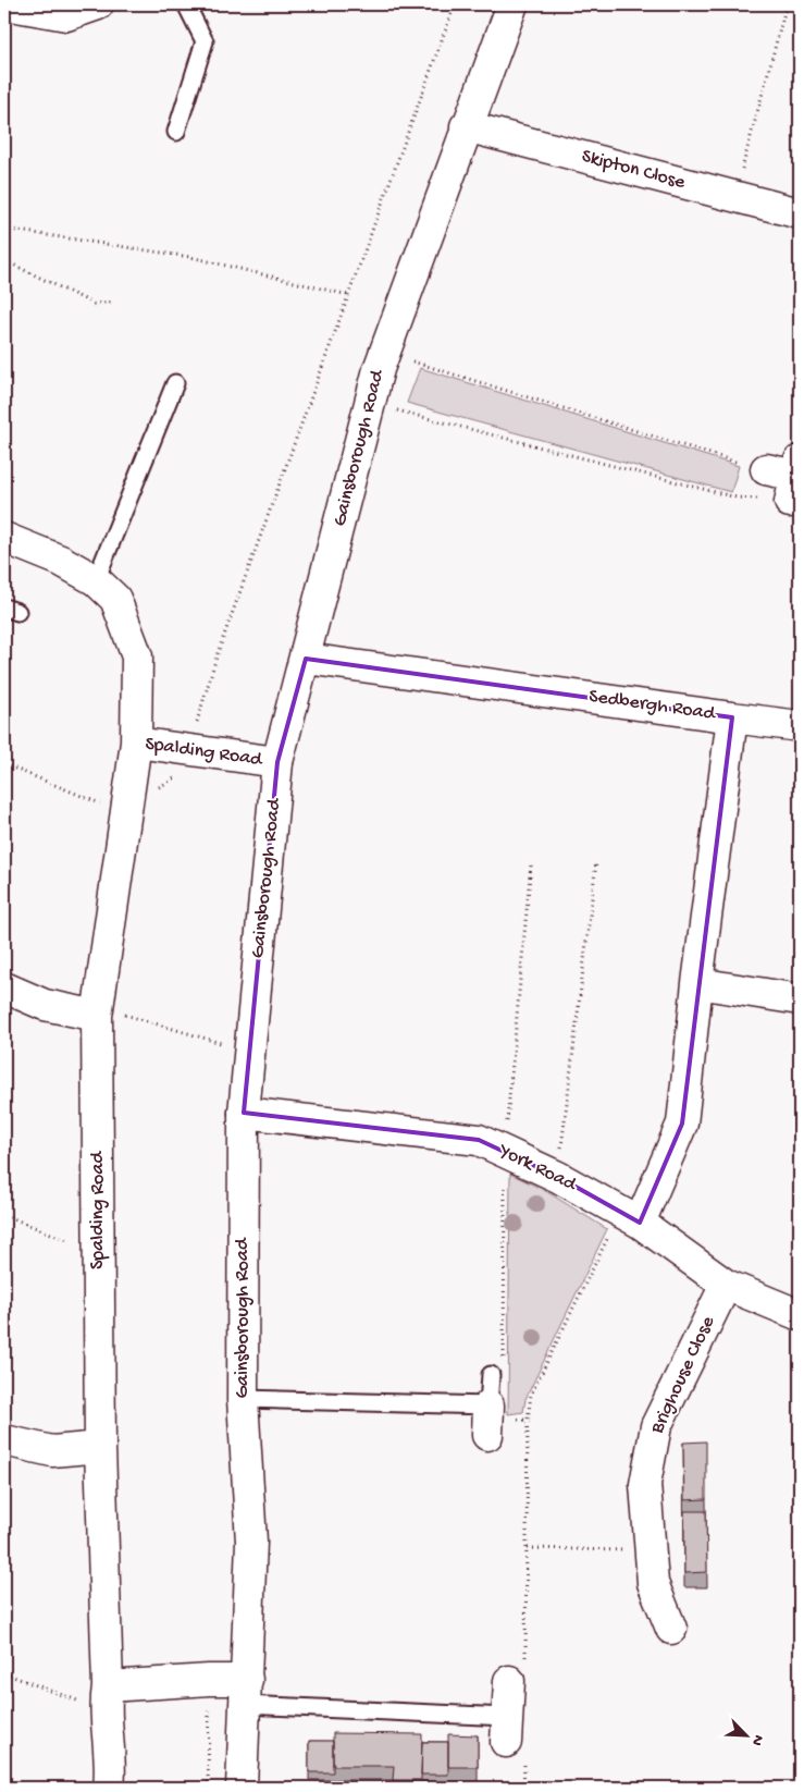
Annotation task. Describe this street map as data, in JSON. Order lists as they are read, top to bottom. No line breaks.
{"streets":{"street":["Skipton Close","Gainsborough Road","Sedbergh Road","Spalding Road","York Road","Brighouse Close"]},"crossings":[["Skipton Close","Gainsborough Road"],["Gainsborough Road","Sedbergh Road"],["Gainsborough Road","Spalding Road"],["Gainsborough Road","York Road"],["Sedbergh Road","York Road"],["York Road","Brighouse Close"]],"north":"bottom right"}
